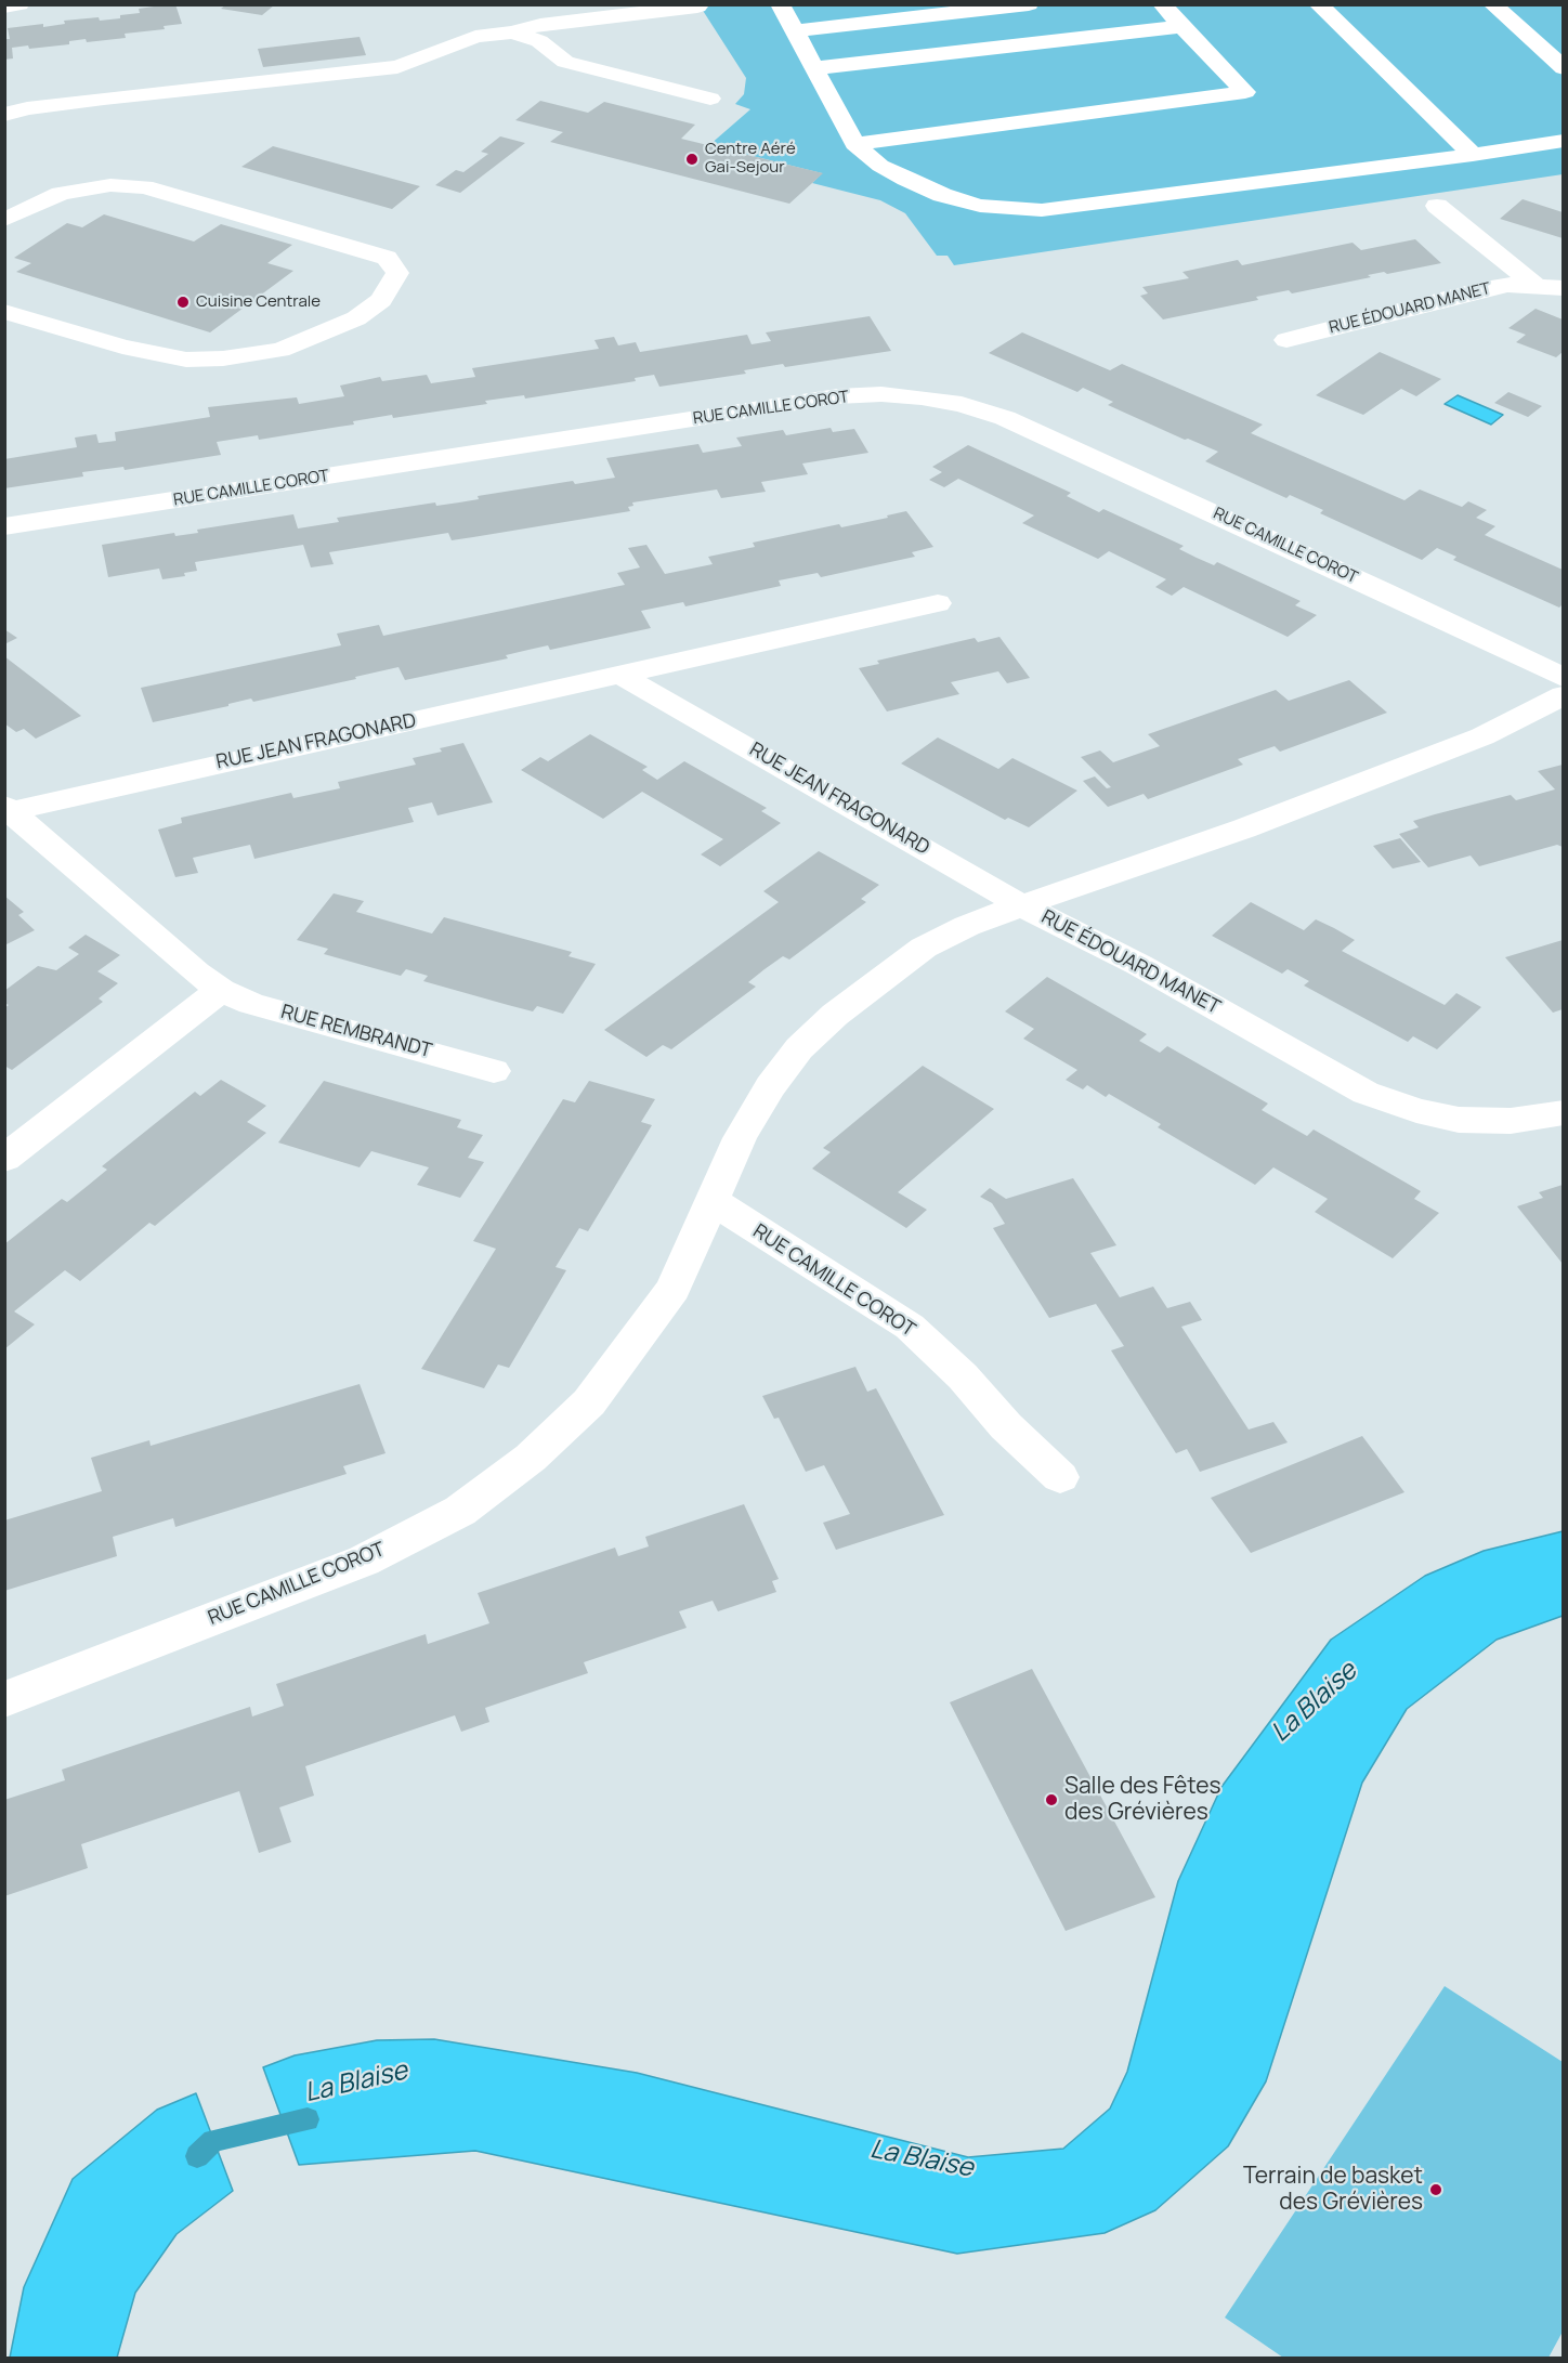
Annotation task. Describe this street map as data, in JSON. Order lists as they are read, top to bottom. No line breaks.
{"streets":{"street":["RUE ÉDOUARD MANET","RUE CAMILLE COROT","RUE JEAN FRAGONARD","RUE REMBRANDT"]},"crossings":[["RUE ÉDOUARD MANET","RUE CAMILLE COROT"],["RUE ÉDOUARD MANET","RUE JEAN FRAGONARD"],["RUE CAMILLE COROT","RUE JEAN FRAGONARD"],["RUE JEAN FRAGONARD","RUE REMBRANDT"]],"water":["La Blaise"],"places":["Centre Aéré Gai-Sejour","Cuisine Centrale","Salle des Fêtes des Grévières","Terrain de basket des Grévières"]}
